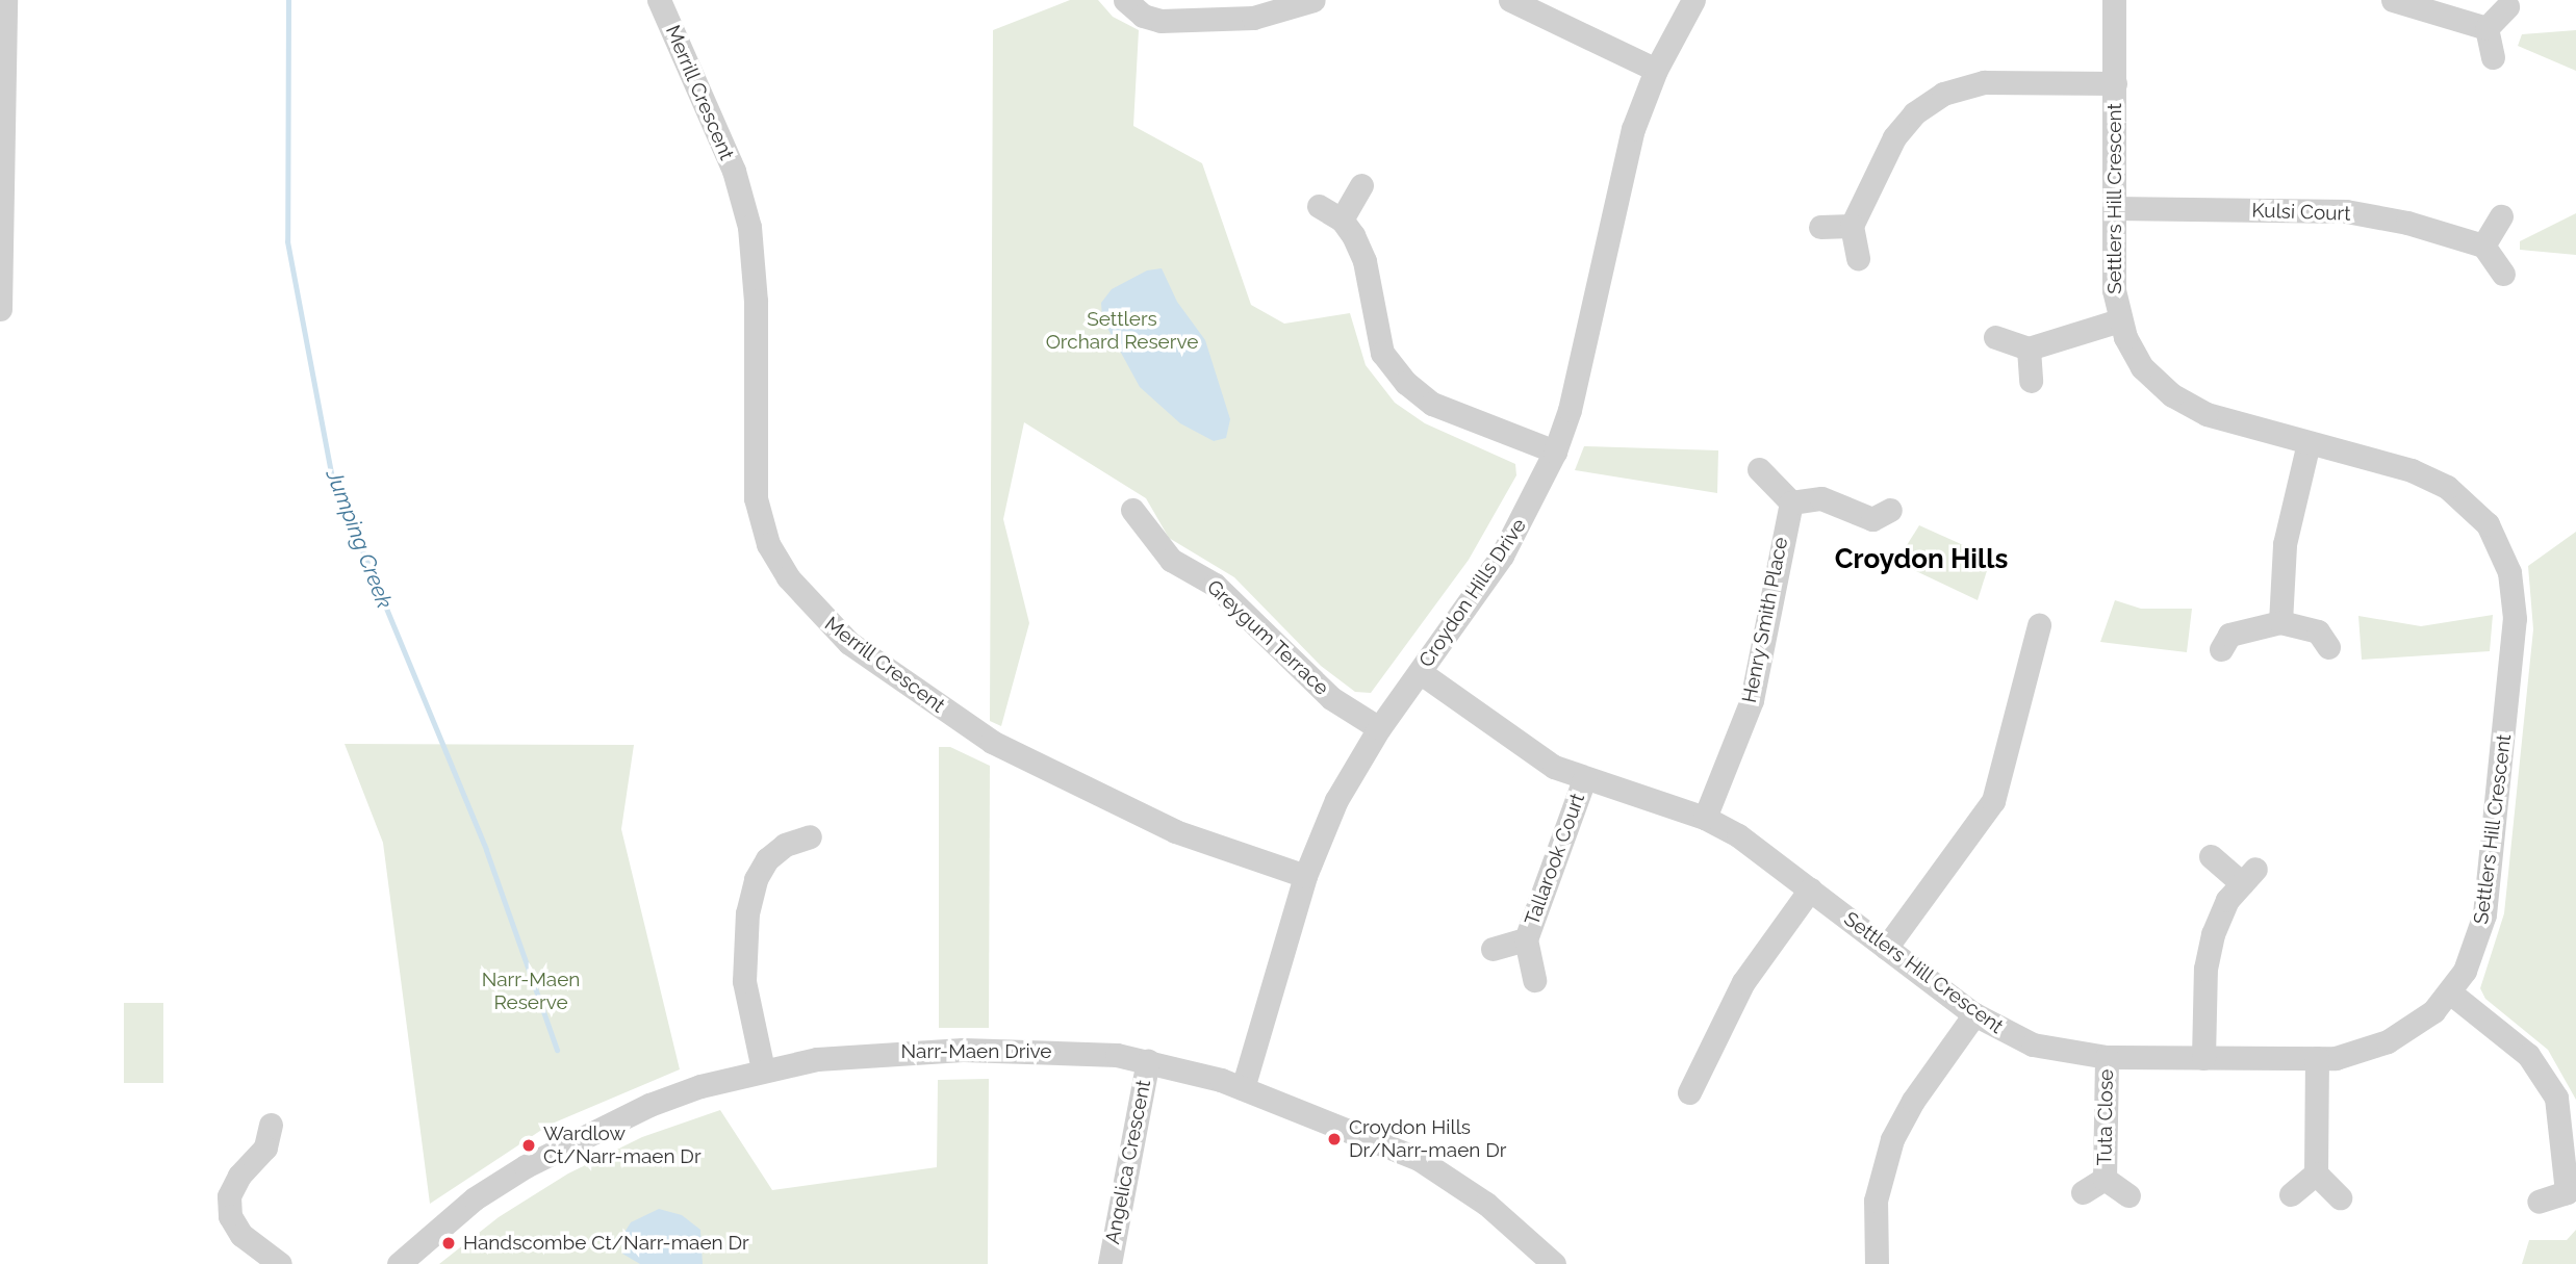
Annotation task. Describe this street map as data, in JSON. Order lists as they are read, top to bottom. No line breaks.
{"streets":{"street":["Merrill Crescent","Settlers Hill Crescent","Kulsi Court","Croydon Hills Drive","Henry Smith Place","Greygum Terrace","Tallarook Court","Narr-Maen Drive","Tuta Close","Angelica Crescent"]},"crossings":[["Merrill Crescent","Croydon Hills Drive"],["Settlers Hill Crescent","Kulsi Court"],["Settlers Hill Crescent","Croydon Hills Drive"],["Settlers Hill Crescent","Henry Smith Place"],["Settlers Hill Crescent","Tallarook Court"],["Settlers Hill Crescent","Tuta Close"],["Croydon Hills Drive","Greygum Terrace"],["Croydon Hills Drive","Narr-Maen Drive"],["Narr-Maen Drive","Angelica Crescent"]],"districts":["Croydon Hills"],"water":["Jumping Creek"],"parks":["Settlers Orchard Reserve","Narr-Maen Reserve"],"places":["Croydon Hills Dr/Narr-maen Dr","Wardlow Ct/Narr-maen Dr","Handscombe Ct/Narr-maen Dr"]}
